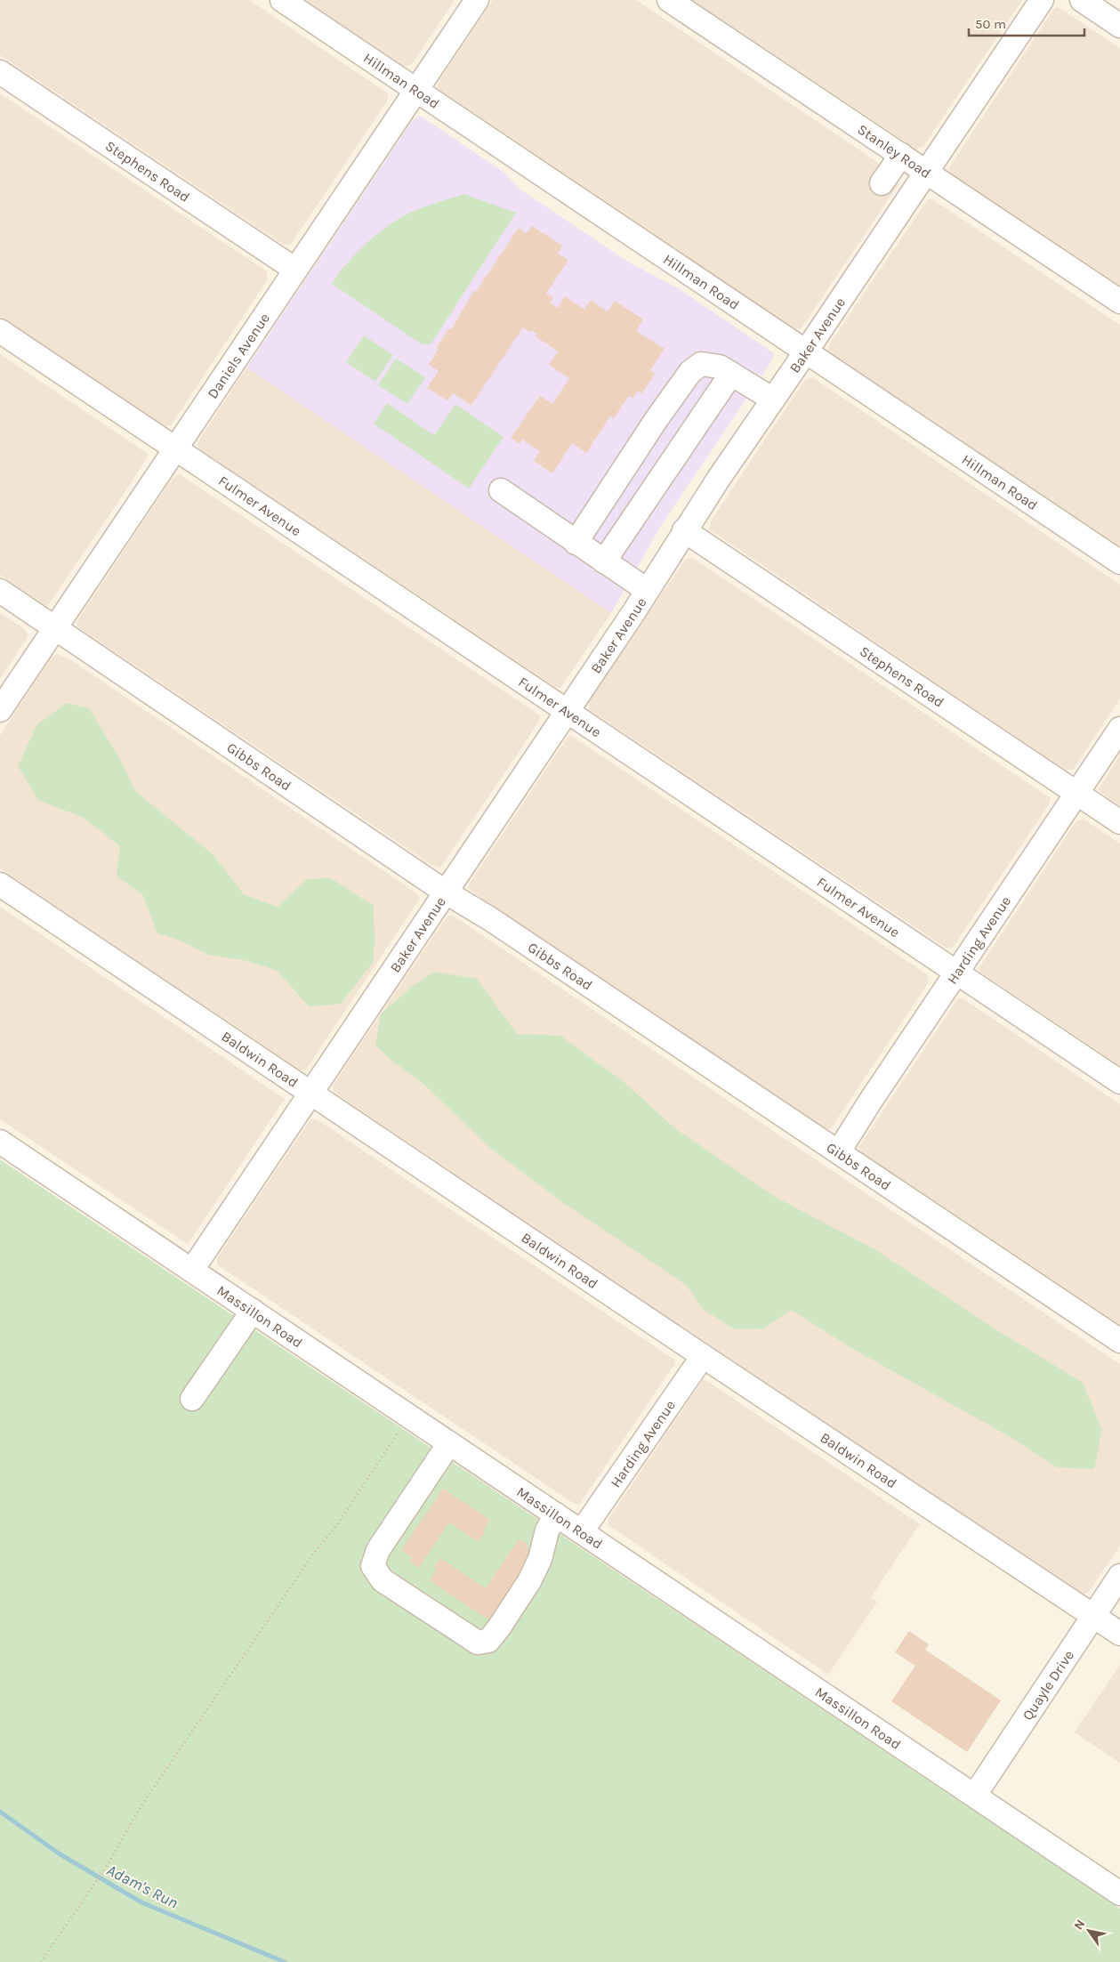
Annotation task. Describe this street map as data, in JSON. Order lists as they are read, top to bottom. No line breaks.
{"streets":{"street":["Hillman Road","Stanley Road","Stephens Road","Baker Avenue","Daniels Avenue","Fulmer Avenue","Gibbs Road","Harding Avenue","Baldwin Road","Massillon Road","Quayle Drive"]},"crossings":[["Hillman Road","Baker Avenue"],["Hillman Road","Daniels Avenue"],["Stanley Road","Baker Avenue"],["Stephens Road","Baker Avenue"],["Stephens Road","Daniels Avenue"],["Stephens Road","Harding Avenue"],["Baker Avenue","Fulmer Avenue"],["Baker Avenue","Gibbs Road"],["Baker Avenue","Baldwin Road"],["Baker Avenue","Massillon Road"],["Daniels Avenue","Fulmer Avenue"],["Daniels Avenue","Gibbs Road"],["Fulmer Avenue","Harding Avenue"],["Gibbs Road","Harding Avenue"],["Harding Avenue","Baldwin Road"],["Harding Avenue","Massillon Road"],["Baldwin Road","Quayle Drive"],["Massillon Road","Quayle Drive"]],"water":["Adam's Run"],"scale_bar":"50 m","north":"top left"}
